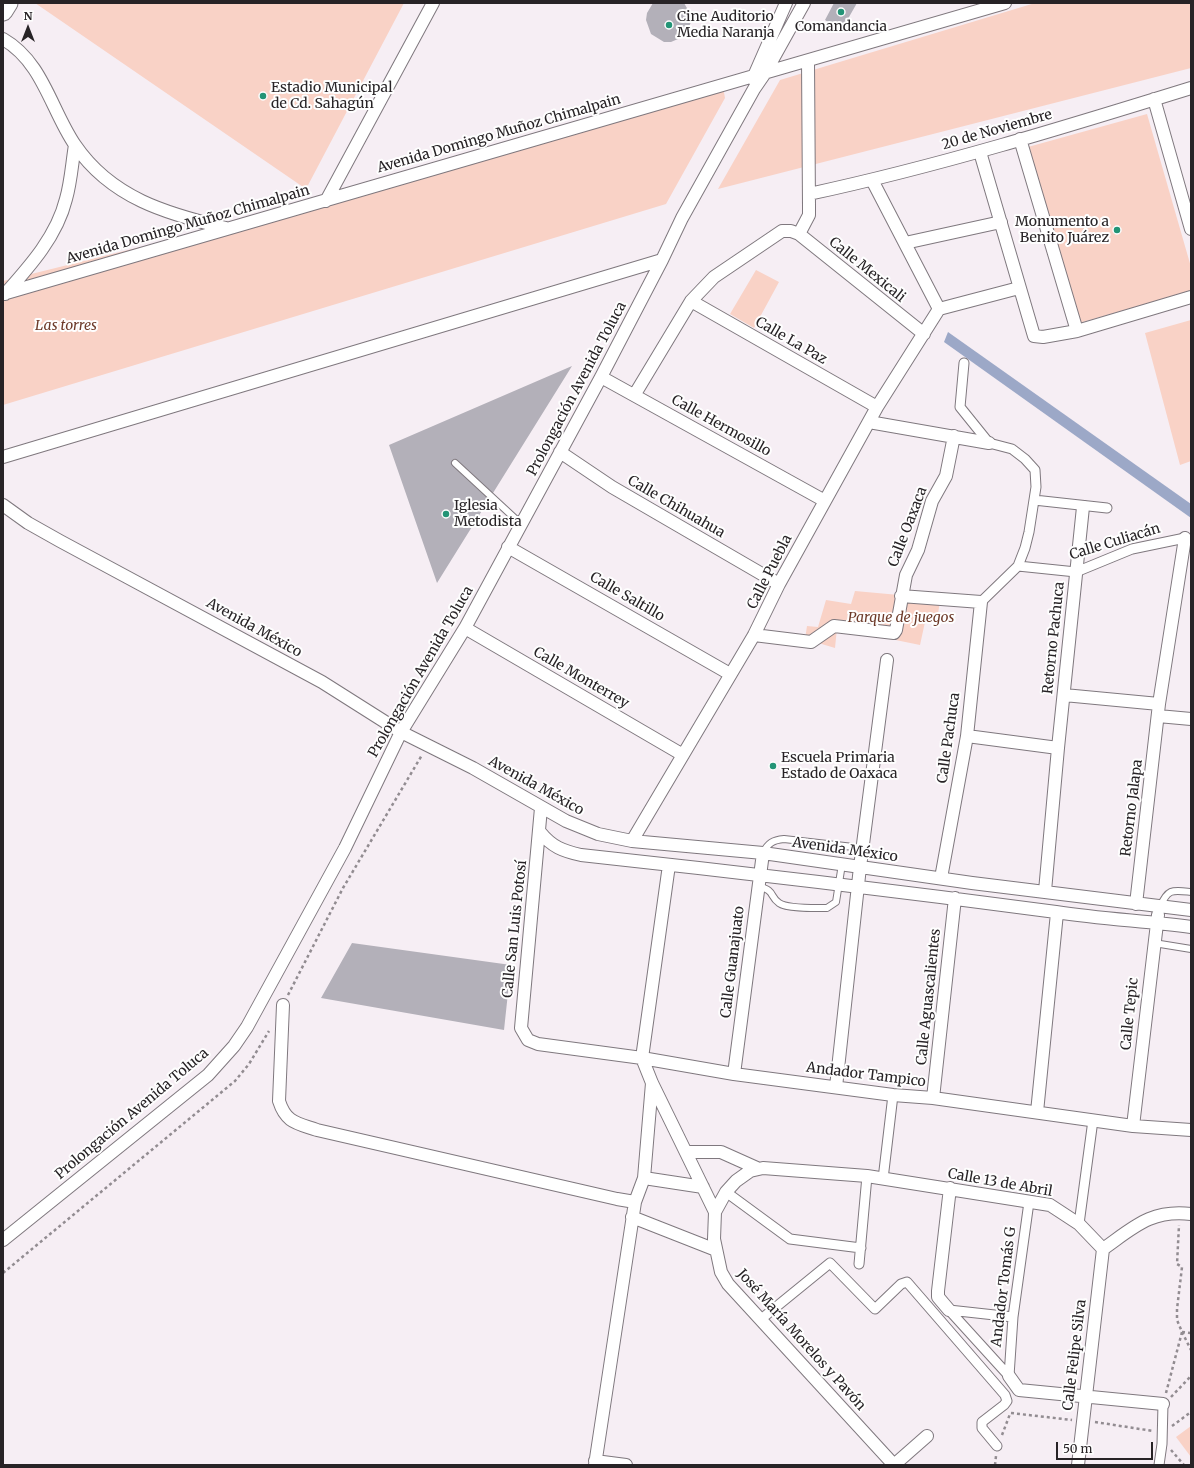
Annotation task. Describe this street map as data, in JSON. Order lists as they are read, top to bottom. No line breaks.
{"streets":{"street":["20 de Noviembre","Avenida Domingo Muñoz Chimalpain","Calle Mexicali","Calle La Paz","Prolongación Avenida Toluca","Calle Hermosillo","Calle Chihuahua","Calle Oaxaca","Calle Culiacán","Calle Puebla","Calle Saltillo","Avenida México","Retorno Pachuca","Calle Monterrey","Calle Pachuca","Retorno Jalapa","Calle San Luis Potosí","Calle Guanajuato","Calle Aguascalientes","Calle Tepic","Andador Tampico","Calle 13 de Abril","Andador Tomás G","José María Morelos y Pavón","Calle Felipe Silva"]},"crossings":[["Avenida Domingo Muñoz Chimalpain","Prolongación Avenida Toluca"],["Calle Mexicali","Calle Puebla"],["Calle La Paz","Calle Puebla"],["Prolongación Avenida Toluca","Calle Hermosillo"],["Prolongación Avenida Toluca","Calle Chihuahua"],["Prolongación Avenida Toluca","Calle Saltillo"],["Prolongación Avenida Toluca","Avenida México"],["Prolongación Avenida Toluca","Calle Monterrey"],["Calle Hermosillo","Calle Puebla"],["Calle Chihuahua","Calle Puebla"],["Calle Oaxaca","Calle Puebla"],["Calle Culiacán","Retorno Pachuca"],["Calle Culiacán","Retorno Jalapa"],["Calle Puebla","Calle Saltillo"],["Calle Puebla","Avenida México"],["Calle Puebla","Calle Monterrey"],["Avenida México","Retorno Pachuca"],["Avenida México","Calle Pachuca"],["Avenida México","Retorno Jalapa"],["Avenida México","Calle San Luis Potosí"],["Avenida México","Calle Guanajuato"],["Avenida México","Calle Tepic"],["Calle San Luis Potosí","Andador Tampico"],["Calle Guanajuato","Andador Tampico"],["Calle Aguascalientes","Andador Tampico"],["Calle Tepic","Andador Tampico"],["Calle 13 de Abril","Andador Tomás G"],["Calle 13 de Abril","José María Morelos y Pavón"],["Calle 13 de Abril","Calle Felipe Silva"]],"parks":["Las torres","Parque de juegos"],"places":["Comandancia","Cine Auditorio Media Naranja","Estadio Municipal de Cd. Sahagún","Monumento a Benito Juárez","Iglesia Metodista","Escuela Primaria Estado de Oaxaca"],"scale_bar":"50 m","north":"top"}
